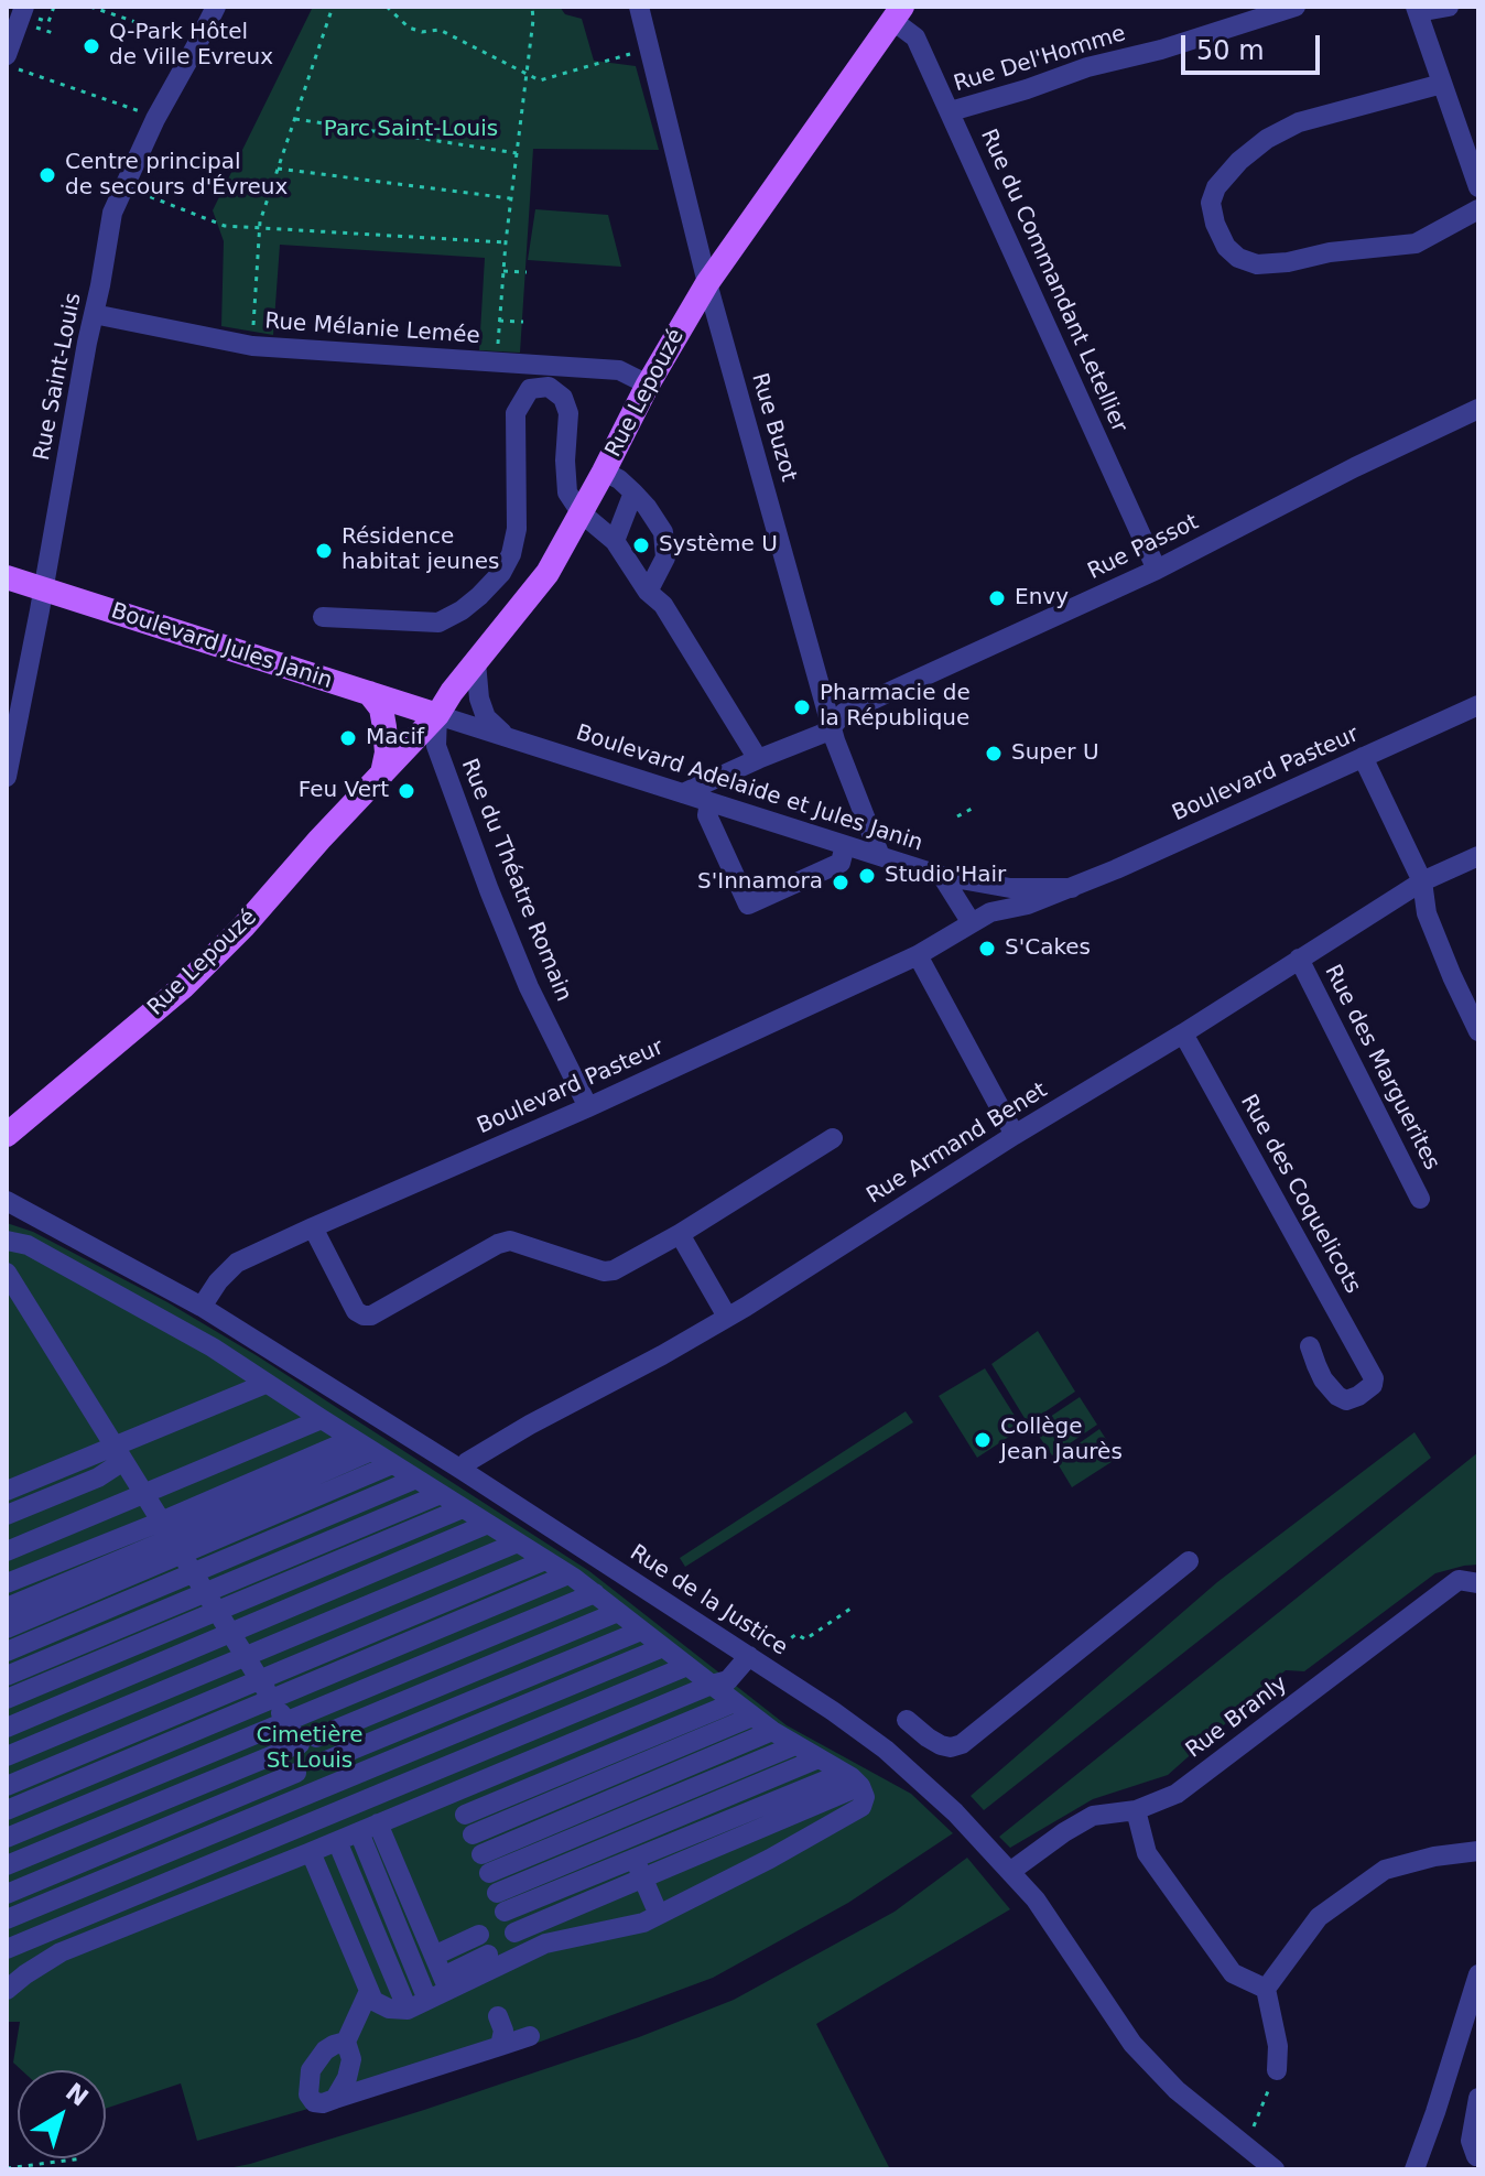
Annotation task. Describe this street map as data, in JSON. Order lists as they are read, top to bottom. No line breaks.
{"streets":{"main road":["Rue Lepouzé","Boulevard Jules Janin"],"street":["Rue Del'Homme","Rue du Commandant Letellier","Rue Mélanie Lemée","Rue Saint-Louis","Rue Buzot","Rue Passot","Boulevard Pasteur","Boulevard Adelaide et Jules Janin","Rue du Théatre Romain","Rue des Marguerites","Rue Armand Benet","Rue des Coquelicots","Rue de la Justice","Rue Branly"]},"crossings":[["Rue Del'Homme","Rue du Commandant Letellier"],["Rue du Commandant Letellier","Rue Lepouzé"],["Rue du Commandant Letellier","Rue Passot"],["Rue Mélanie Lemée","Rue Saint-Louis"],["Rue Mélanie Lemée","Rue Lepouzé"],["Rue Saint-Louis","Boulevard Jules Janin"],["Rue Lepouzé","Rue Buzot"],["Rue Lepouzé","Boulevard Jules Janin"],["Rue Lepouzé","Boulevard Adelaide et Jules Janin"],["Rue Lepouzé","Rue du Théatre Romain"],["Rue Buzot","Rue Passot"],["Rue Buzot","Boulevard Adelaide et Jules Janin"],["Rue Passot","Boulevard Adelaide et Jules Janin"],["Boulevard Jules Janin","Boulevard Adelaide et Jules Janin"],["Boulevard Jules Janin","Rue du Théatre Romain"],["Boulevard Pasteur","Boulevard Adelaide et Jules Janin"],["Boulevard Pasteur","Rue du Théatre Romain"],["Boulevard Pasteur","Rue de la Justice"],["Boulevard Adelaide et Jules Janin","Rue du Théatre Romain"],["Rue des Marguerites","Rue Armand Benet"],["Rue Armand Benet","Rue des Coquelicots"],["Rue Armand Benet","Rue de la Justice"],["Rue de la Justice","Rue Branly"]],"parks":["Parc Saint-Louis","Cimetière St Louis"],"places":["Q-Park Hôtel de Ville Evreux","Centre principal de secours d'Évreux","Système U","Résidence habitat jeunes","Envy","Pharmacie de la République","Macif","Super U","Feu Vert","Studio'Hair","S'Innamora","S'Cakes","Collège Jean Jaurès"],"scale_bar":"50 m","north":"top right"}
